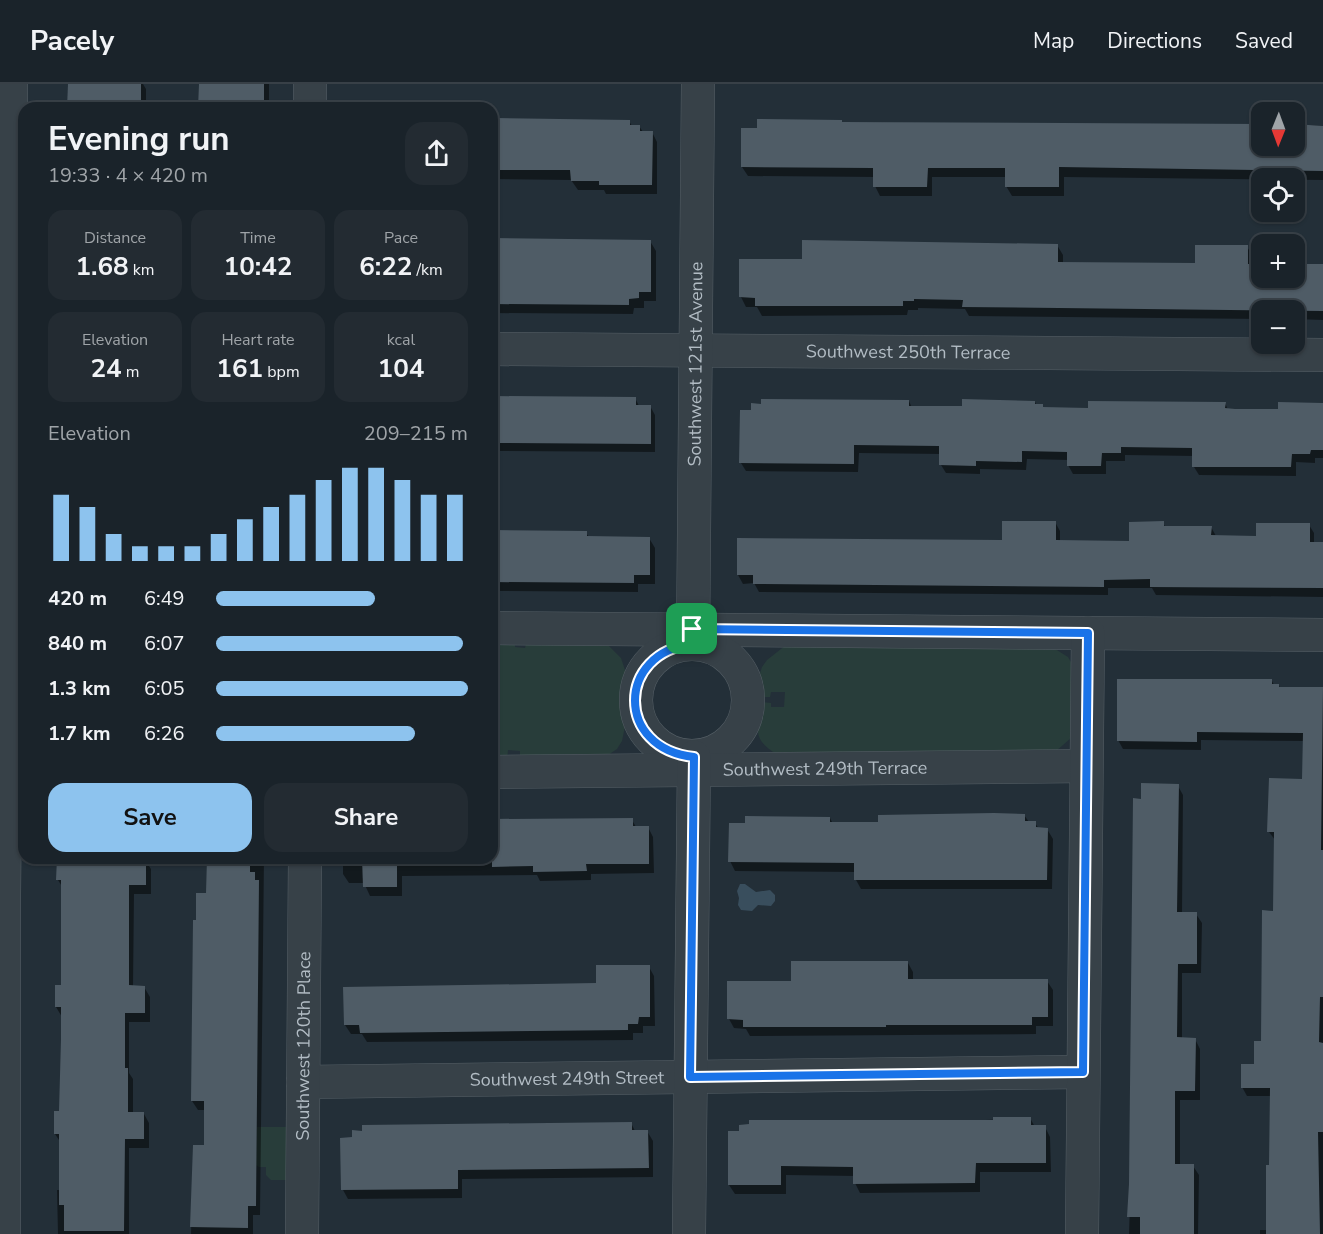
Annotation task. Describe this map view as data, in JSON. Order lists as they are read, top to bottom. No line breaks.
{"streets":{"street":["Southwest 250th Terrace","Southwest 121st Avenue","Southwest 249th Terrace","Southwest 120th Place","Southwest 249th Street"]},"crossings":[["Southwest 250th Terrace","Southwest 121st Avenue"],["Southwest 121st Avenue","Southwest 249th Terrace"],["Southwest 120th Place","Southwest 249th Street"]],"north":"bottom","page":{"header":"Pacely","nav":["Map","Directions","Saved"],"map_buttons":["+","−"],"heading":["Evening run","19:33 · 4 × 420 m"],"stats":[["Distance","1.68 km"],["Time","10:42"],["Pace","6:22 /km"],["Elevation","24 m"],["Heart rate","161 bpm"],["kcal","104"]],"chart":["Elevation","209–215 m"],"list":[{"name":"420 m","note":"6:49"},{"name":"840 m","note":"6:07"},{"name":"1.3 km","note":"6:05"},{"name":"1.7 km","note":"6:26"}],"buttons":["Save","Share"]}}
